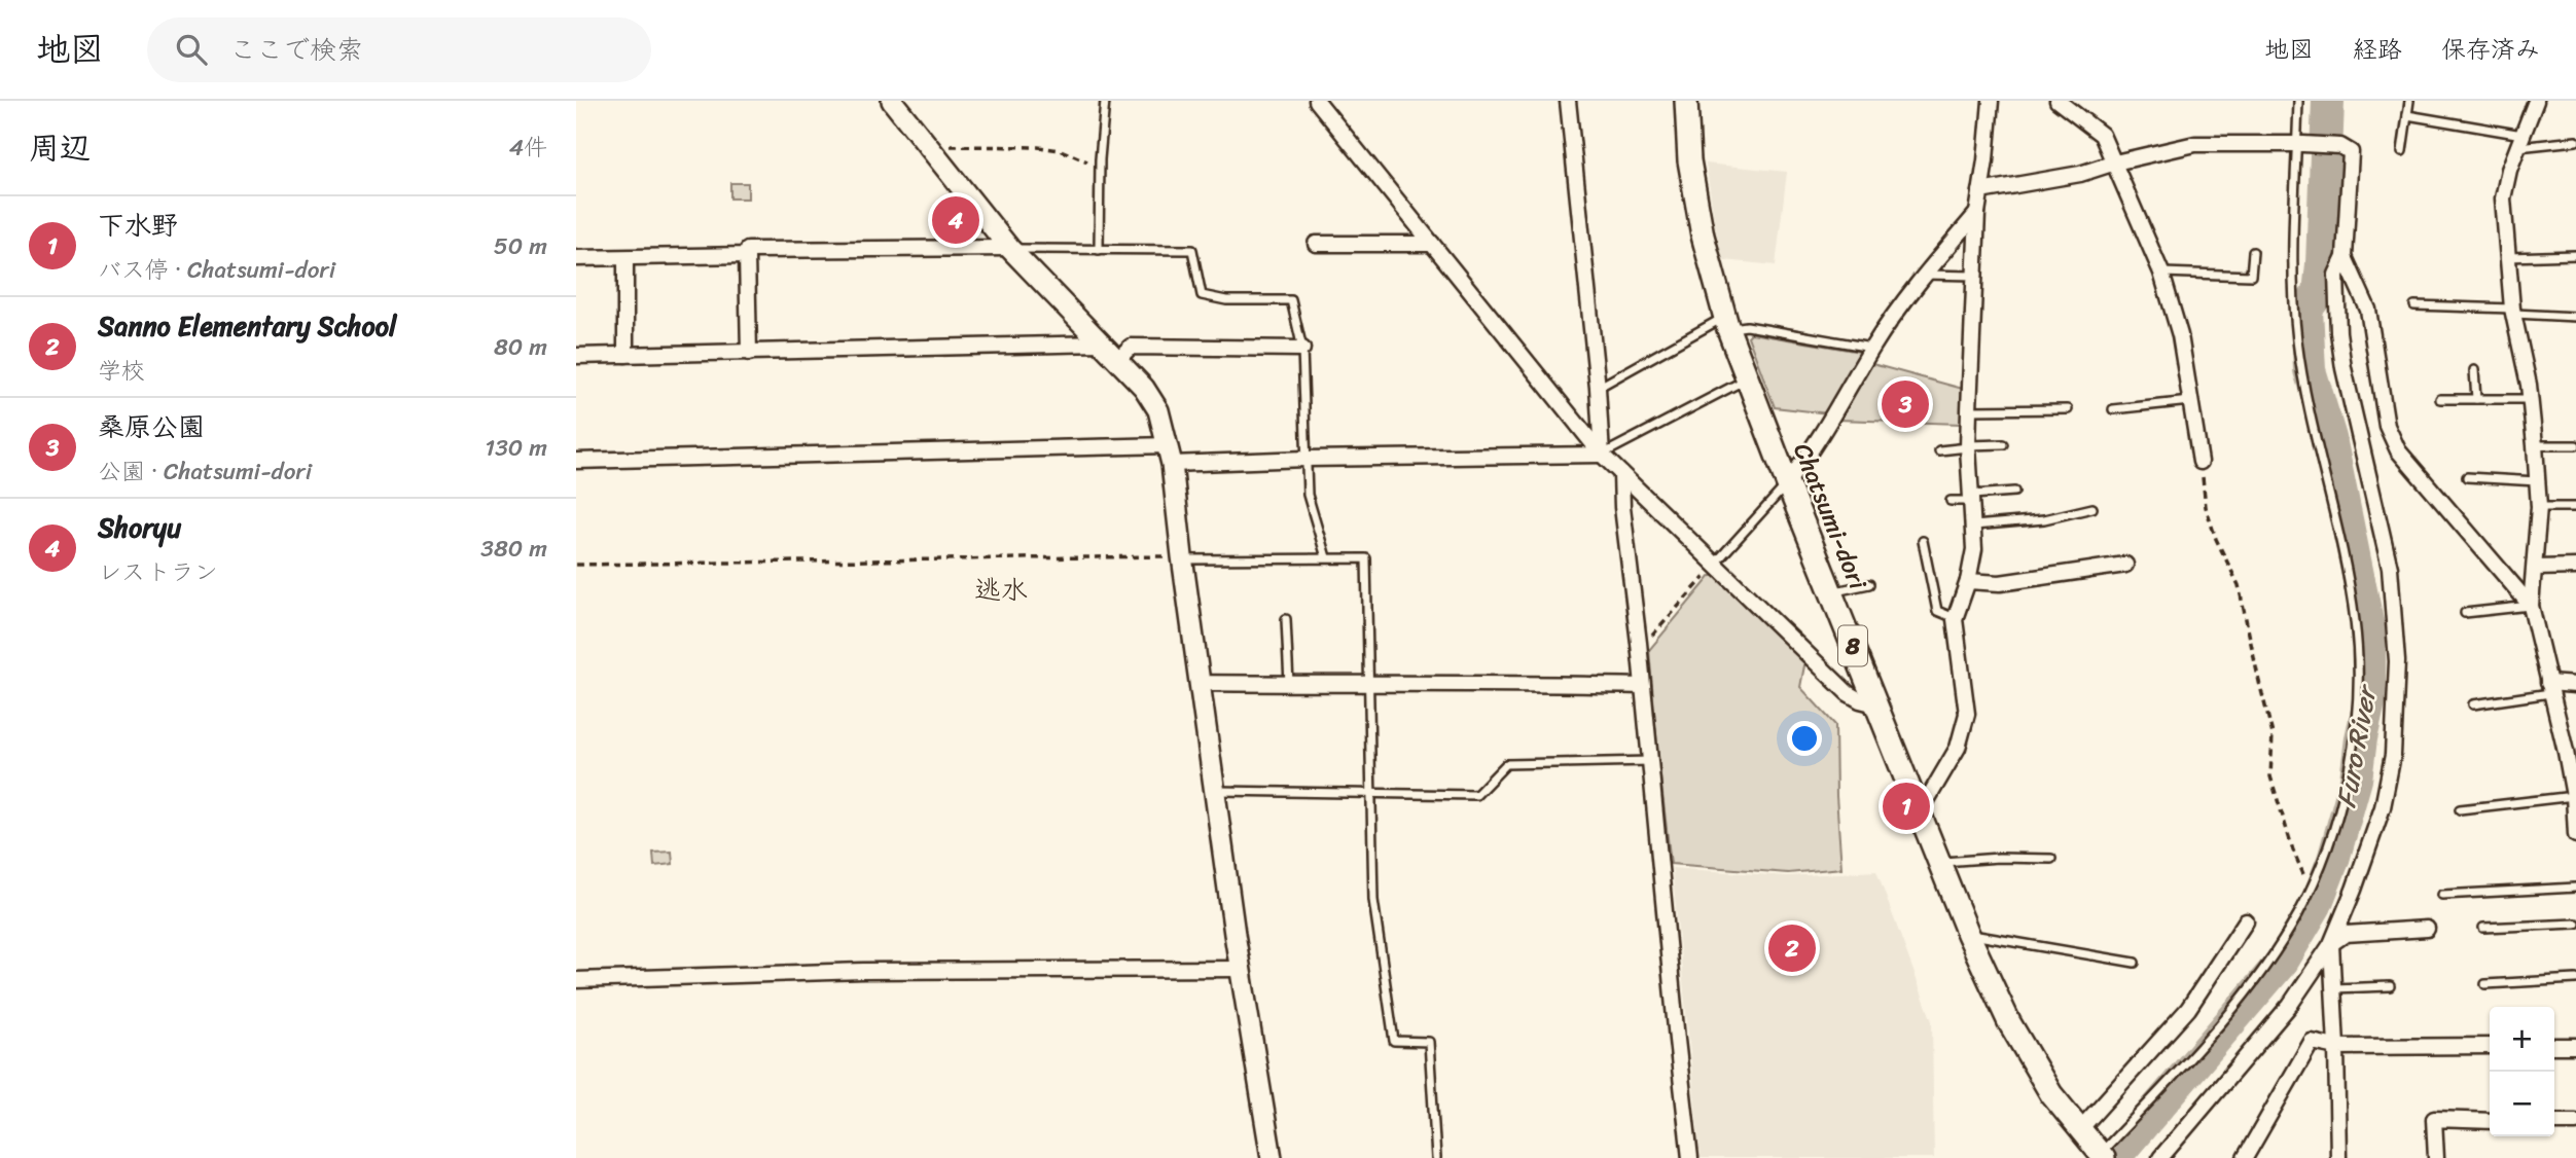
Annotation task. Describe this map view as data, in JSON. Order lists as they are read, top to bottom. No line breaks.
{"streets":{"main road":["Chatsumi-dori","8"]},"districts":["逃水"],"water":["Furo River"],"page":{"header":"地図","search":"ここで検索","nav":["地図","経路","保存済み"],"heading":["周辺","4件"],"pins":["4","3","1","2"],"list":[{"mark":"1","name":"下水野","note":"バス停 · Chatsumi-dori","value":"50 m"},{"mark":"2","name":"Sanno Elementary School","note":"学校","value":"80 m"},{"mark":"3","name":"桑原公園","note":"公園 · Chatsumi-dori","value":"130 m"},{"mark":"4","name":"Shoryu","note":"レストラン","value":"380 m"}],"map_buttons":["+","−"]}}
